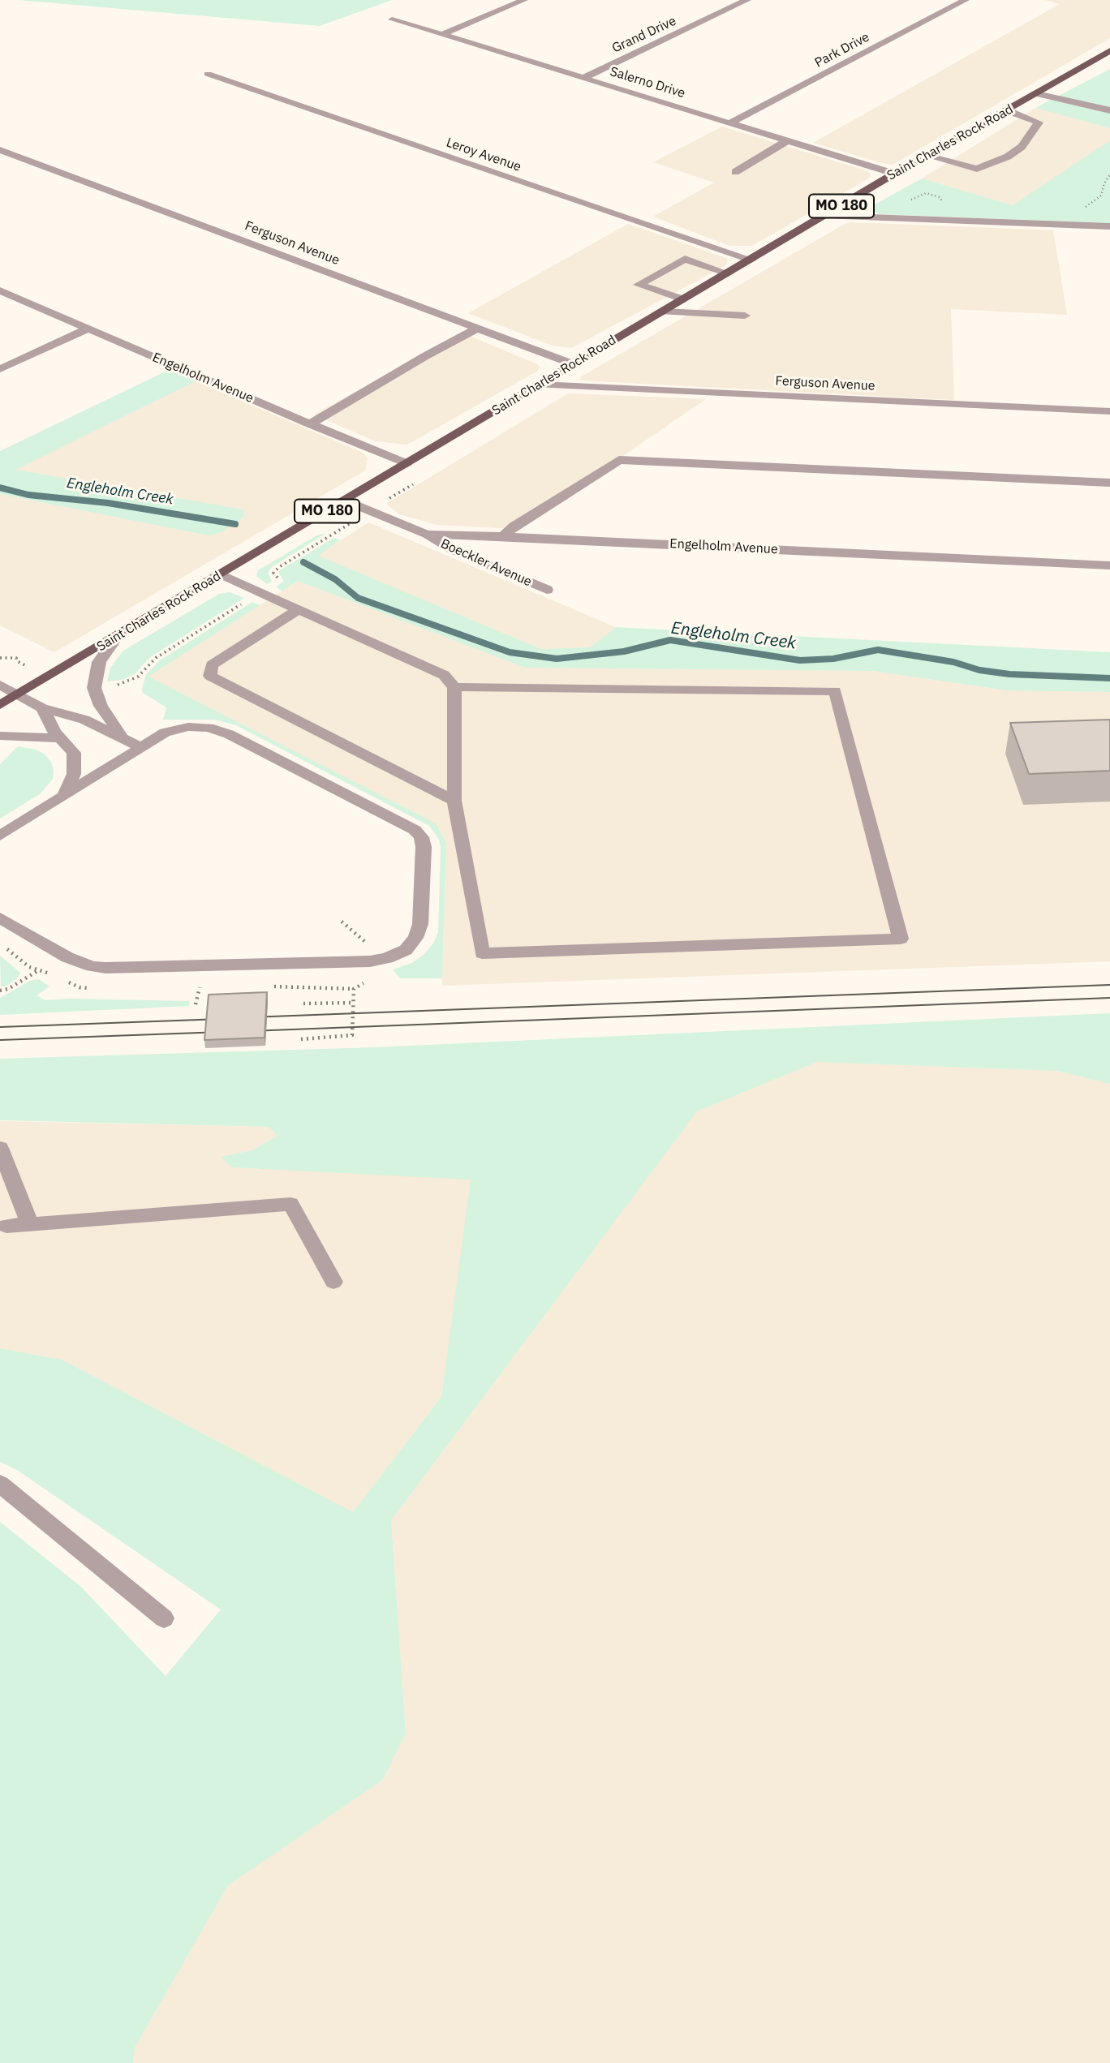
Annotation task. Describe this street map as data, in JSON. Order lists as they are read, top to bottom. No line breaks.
{"streets":{"main road":["Saint Charles Rock Road","MO 180"],"street":["Grand Drive","Park Drive","Salerno Drive","Leroy Avenue","Ferguson Avenue","Engelholm Avenue","Boeckler Avenue"]},"crossings":[["Grand Drive","Salerno Drive"],["Park Drive","Salerno Drive"],["Salerno Drive","Saint Charles Rock Road"],["Saint Charles Rock Road","Leroy Avenue"],["Saint Charles Rock Road","Ferguson Avenue"],["Saint Charles Rock Road","Engelholm Avenue"],["Engelholm Avenue","Boeckler Avenue"]],"water":["Engleholm Creek"]}
